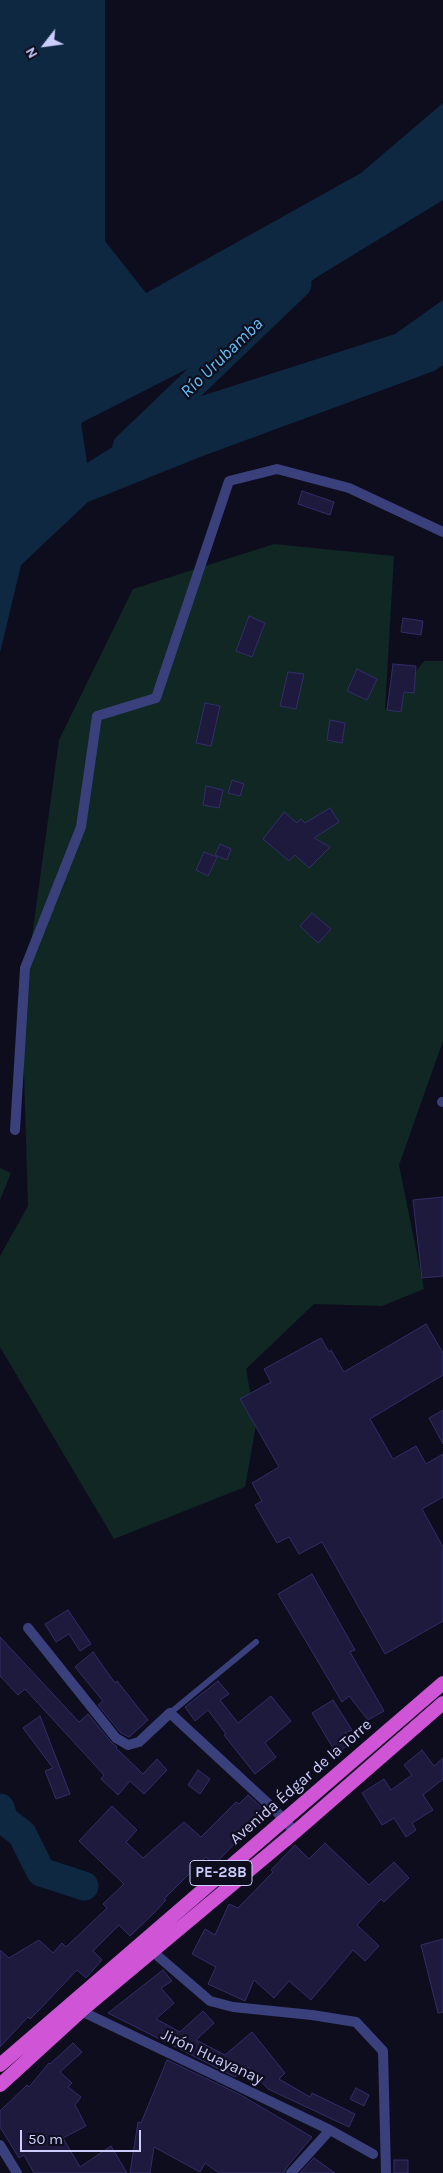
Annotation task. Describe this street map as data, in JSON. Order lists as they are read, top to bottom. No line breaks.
{"streets":{"highway":["Avenida Édgar de la Torre","PE-28B"],"street":["Jirón Huayanay"]},"crossings":[["Avenida Édgar de la Torre","Jirón Huayanay"]],"water":["Río Urubamba"],"scale_bar":"50 m","north":"bottom left"}
